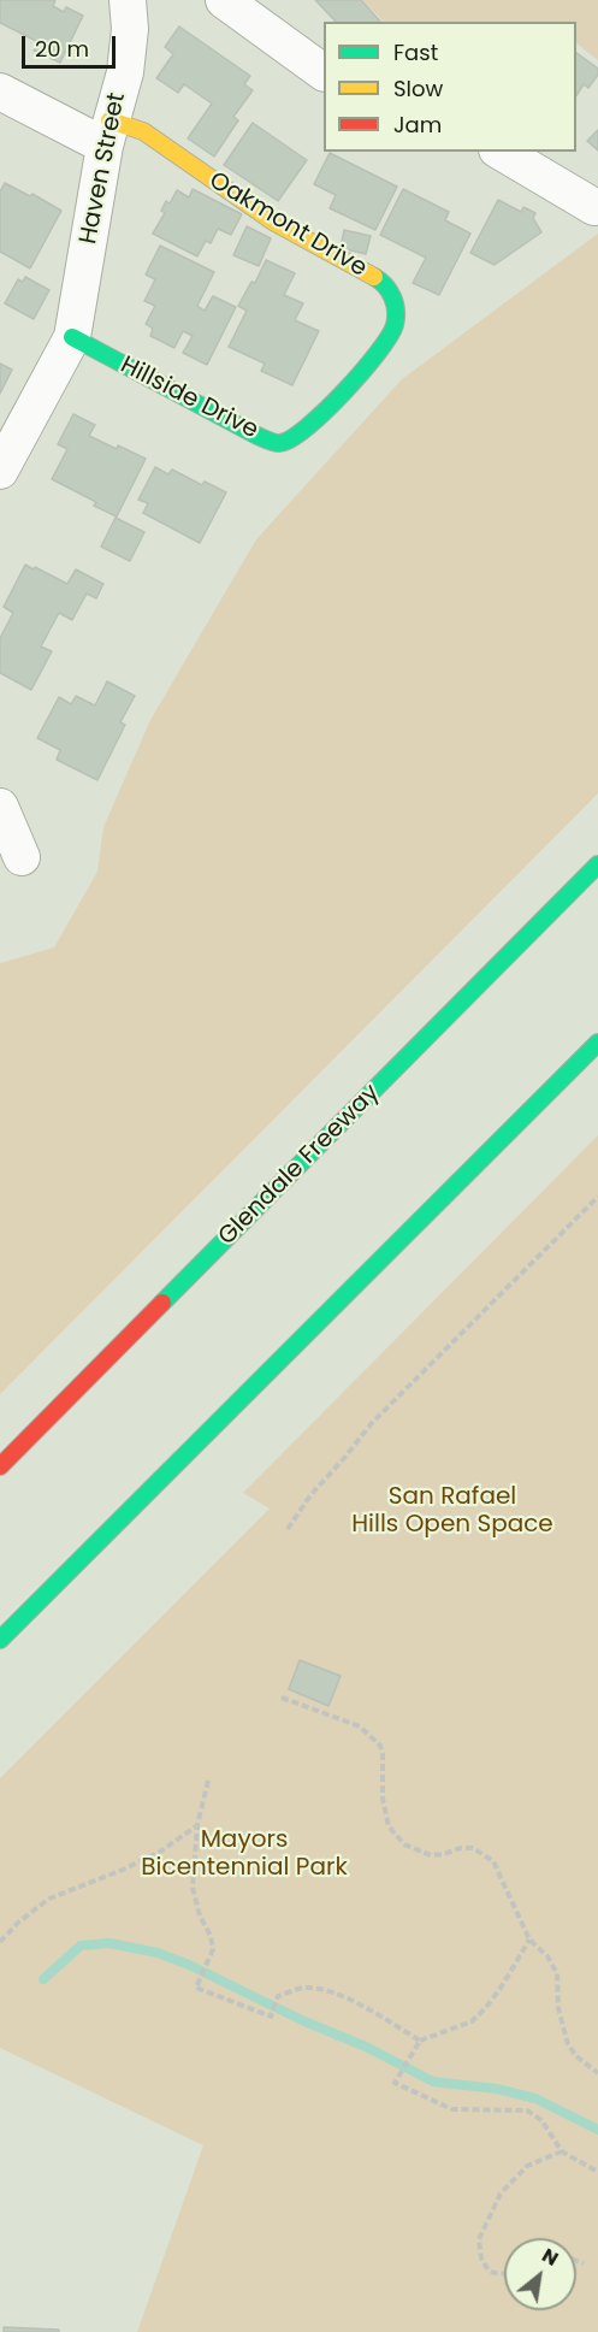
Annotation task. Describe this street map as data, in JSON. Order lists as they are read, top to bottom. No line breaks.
{"streets":{"main road":["Oakmont Drive","Hillside Drive","Glendale Freeway"],"street":["Haven Street"]},"crossings":[["Haven Street","Oakmont Drive"],["Haven Street","Hillside Drive"],["Oakmont Drive","Hillside Drive"]],"parks":["San Rafael Hills Open Space","Mayors Bicentennial Park"],"legend":["Fast","Slow","Jam"],"scale_bar":"20 m","north":"top right"}
